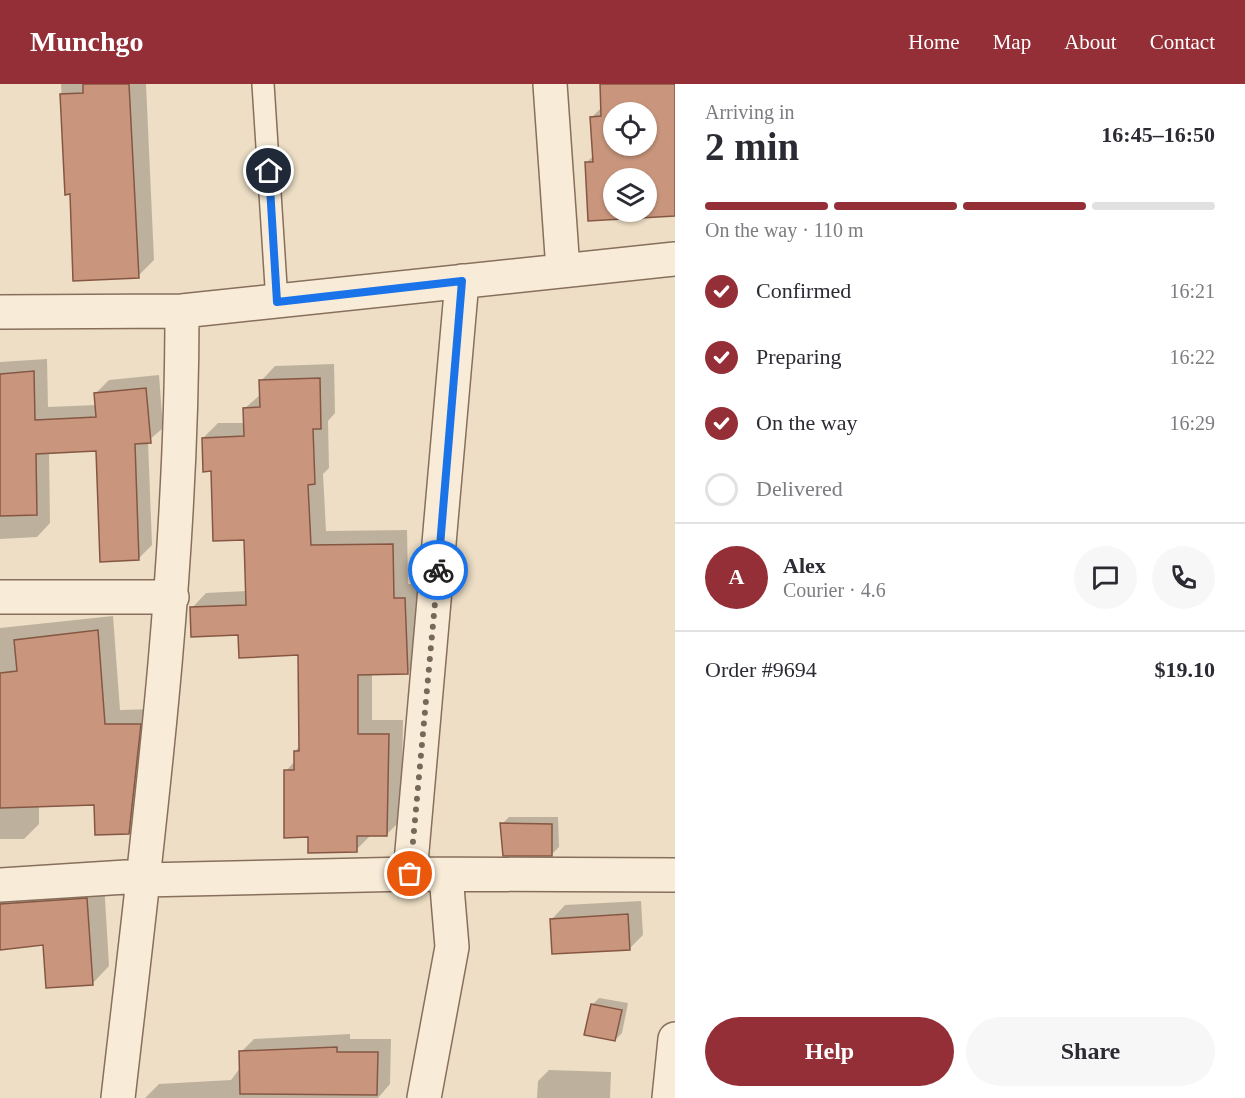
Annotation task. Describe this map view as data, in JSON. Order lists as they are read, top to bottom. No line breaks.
{"page":{"header":"Munchgo","nav":["Home","Map","About","Contact"],"heading":["2 min","Arriving in","16:45–16:50"],"panel":["Alex","Courier · 4.6","Order #9694","$19.10"],"bar":"On the way · 110 m","list":[["Confirmed","16:21"],["Preparing","16:22"],["On the way","16:29"],"Delivered"],"round":"A","buttons":["Help","Share"]}}
